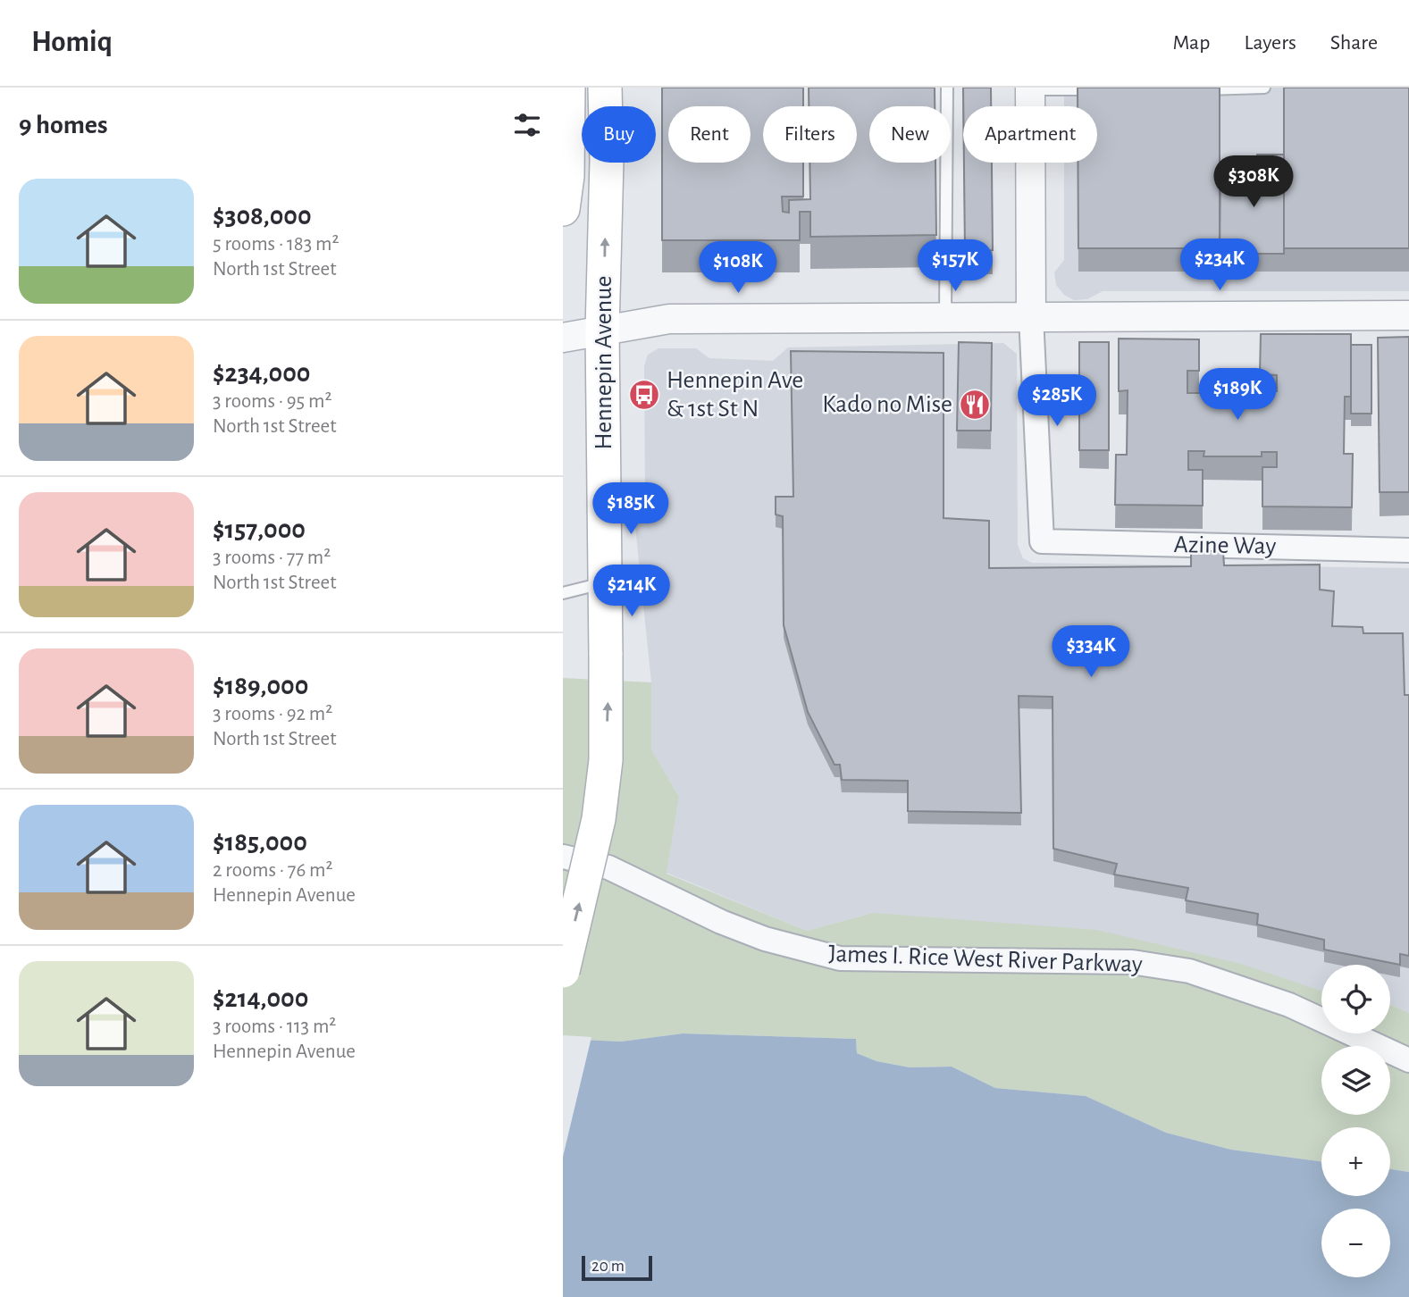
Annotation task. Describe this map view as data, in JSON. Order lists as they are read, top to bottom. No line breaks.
{"streets":{"main road":["Hennepin Avenue"],"street":["Azine Way","James I. Rice West River Parkway"]},"one_way":["Hennepin Avenue"],"places":{"bus stop":["Hennepin Ave & 1st St N"],"restaurant":["Kado no Mise"]},"scale_bar":"20 m","page":{"header":"Homiq","nav":["Map","Layers","Share"],"heading":"9 homes","chip":["Buy","Rent","Filters","New","Apartment"],"price":["$308K","$234K","$157K","$108K","$189K","$285K","$185K","$214K","$334K"],"list":[{"name":"$308,000","note":"5 rooms · 183 m² · North 1st Street"},{"name":"$234,000","note":"3 rooms · 95 m² · North 1st Street"},{"name":"$157,000","note":"3 rooms · 77 m² · North 1st Street"},{"name":"$189,000","note":"3 rooms · 92 m² · North 1st Street"},{"name":"$185,000","note":"2 rooms · 76 m² · Hennepin Avenue"},{"name":"$214,000","note":"3 rooms · 113 m² · Hennepin Avenue"}],"map_buttons":["+","−"],"scale":"20 m"}}
